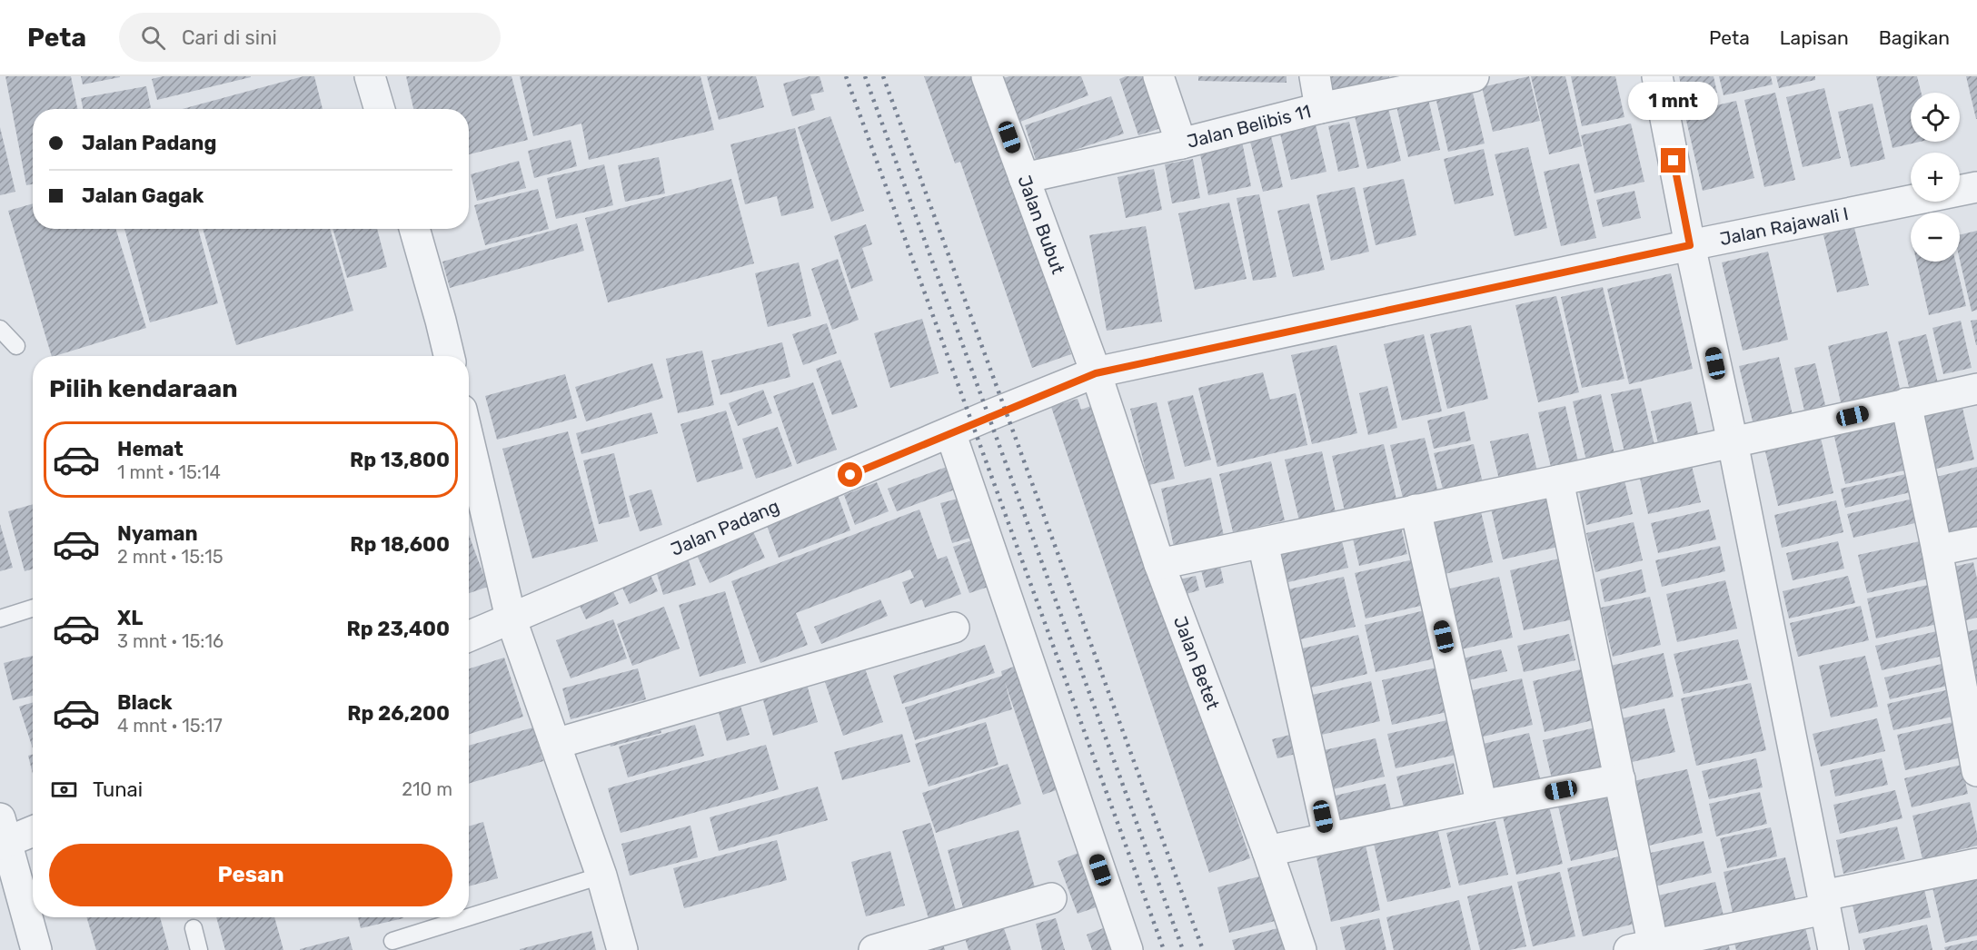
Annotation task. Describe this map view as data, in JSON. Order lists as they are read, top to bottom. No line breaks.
{"streets":{"street":["Jalan Belibis 11","Jalan Bubut","Jalan Rajawali I","Jalan Padang","Jalan Betet"]},"crossings":[["Jalan Belibis 11","Jalan Bubut"],["Jalan Bubut","Jalan Rajawali I"],["Jalan Bubut","Jalan Betet"],["Jalan Rajawali I","Jalan Padang"],["Jalan Rajawali I","Jalan Betet"]],"page":{"header":"Peta","search":"Cari di sini","nav":["Peta","Lapisan","Bagikan"],"bubble":"1 mnt","map_buttons":["+","−"],"banner":["Jalan Padang","Jalan Gagak"],"heading":"Pilih kendaraan","list":[{"name":"Hemat","note":"1 mnt · 15:14","value":"Rp 13,800"},{"name":"Nyaman","note":"2 mnt · 15:15","value":"Rp 18,600"},{"name":"XL","note":"3 mnt · 15:16","value":"Rp 23,400"},{"name":"Black","note":"4 mnt · 15:17","value":"Rp 26,200"}],"pay":["Tunai","210 m"],"buttons":"Pesan"}}
